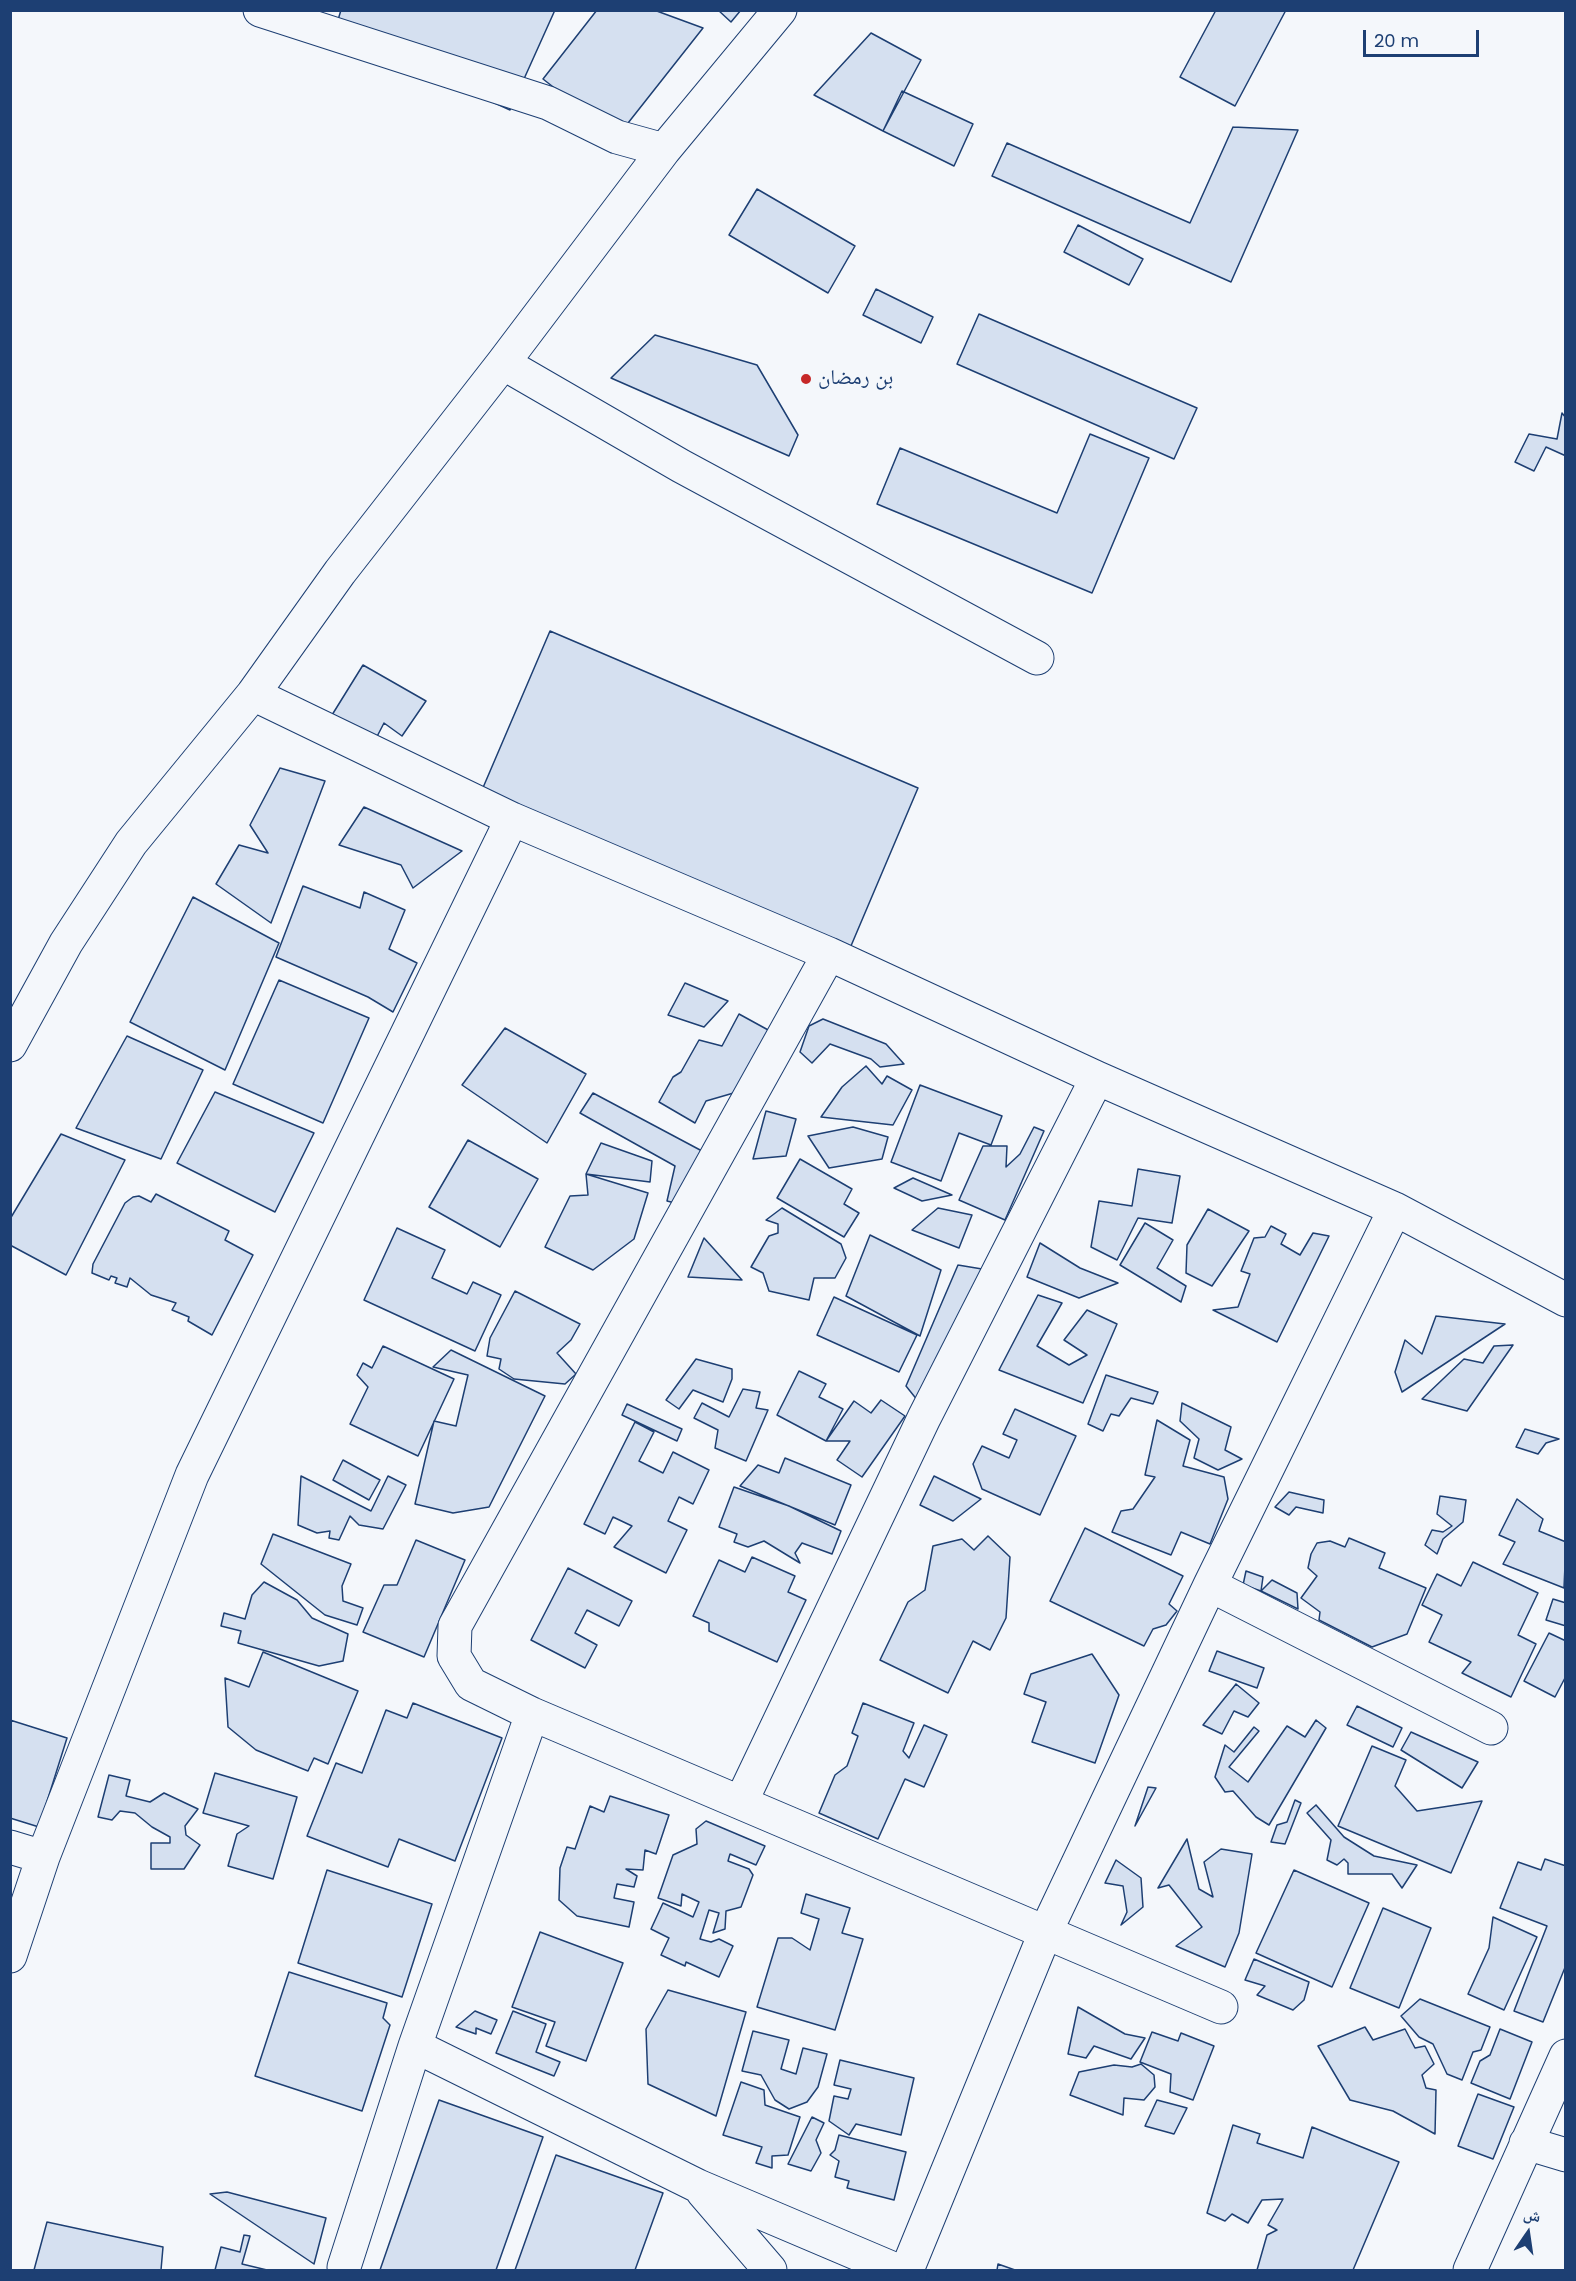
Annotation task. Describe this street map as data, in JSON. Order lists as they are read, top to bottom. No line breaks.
{"places":["بن رمضان"],"scale_bar":"20 m","north":"top"}
